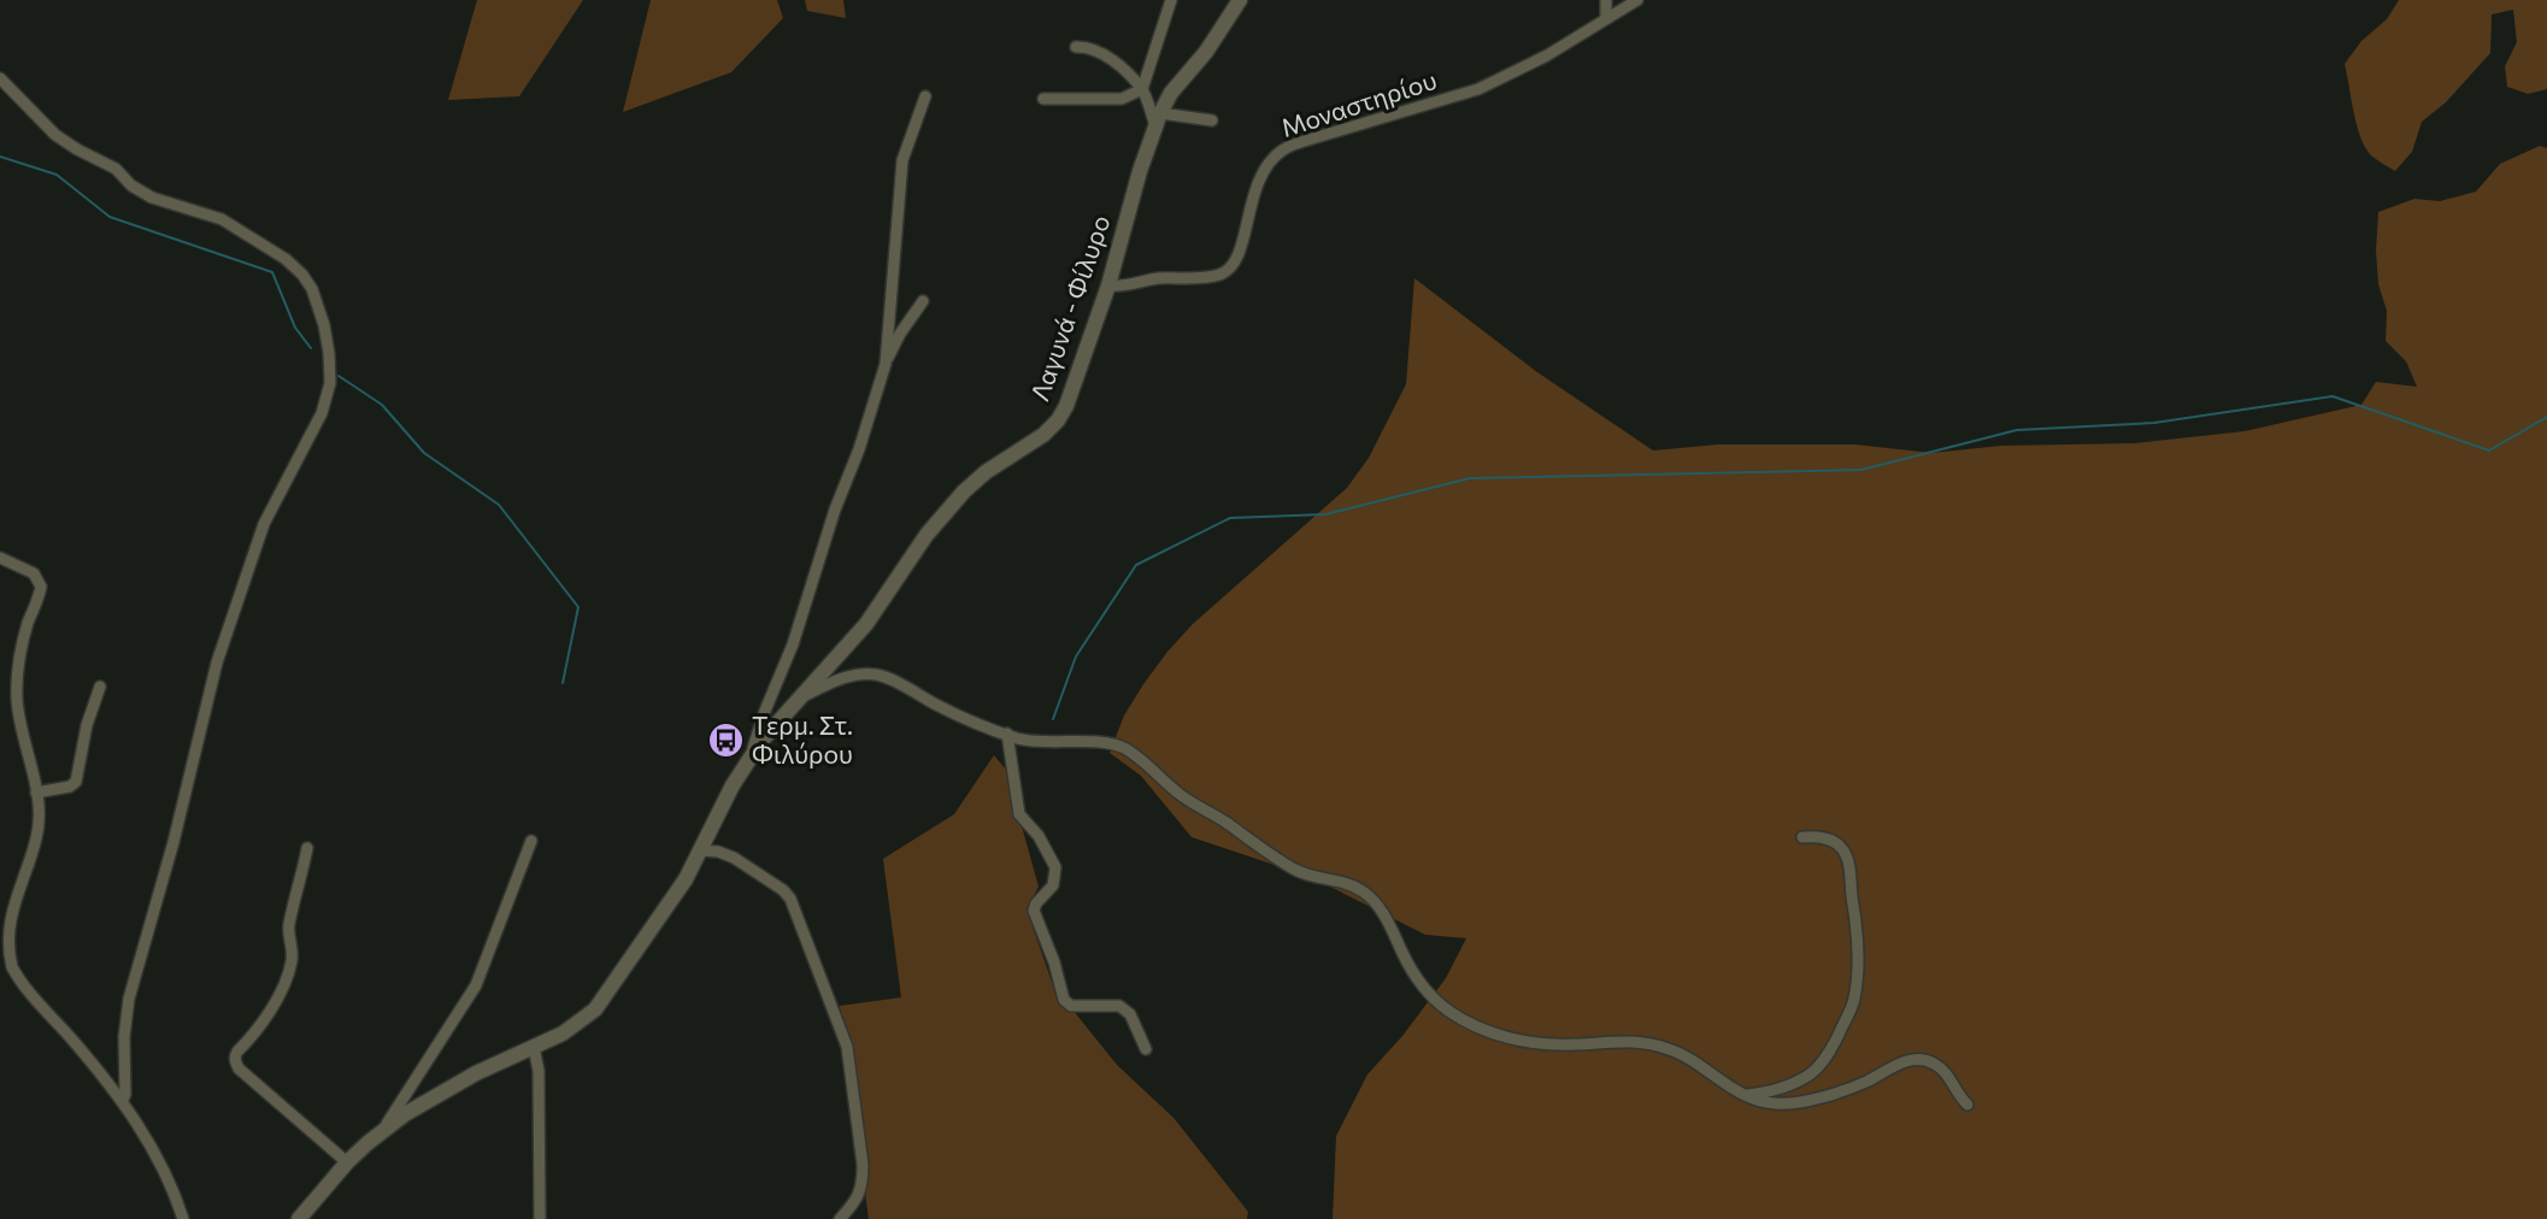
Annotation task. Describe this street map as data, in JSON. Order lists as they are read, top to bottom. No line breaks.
{"streets":{"street":["Μοναστηρίου","Λαγυνά - Φίλυρο"]},"crossings":[["Μοναστηρίου","Λαγυνά - Φίλυρο"]],"places":{"bus stop":["Τερμ. Στ. Φιλύρου"]}}
